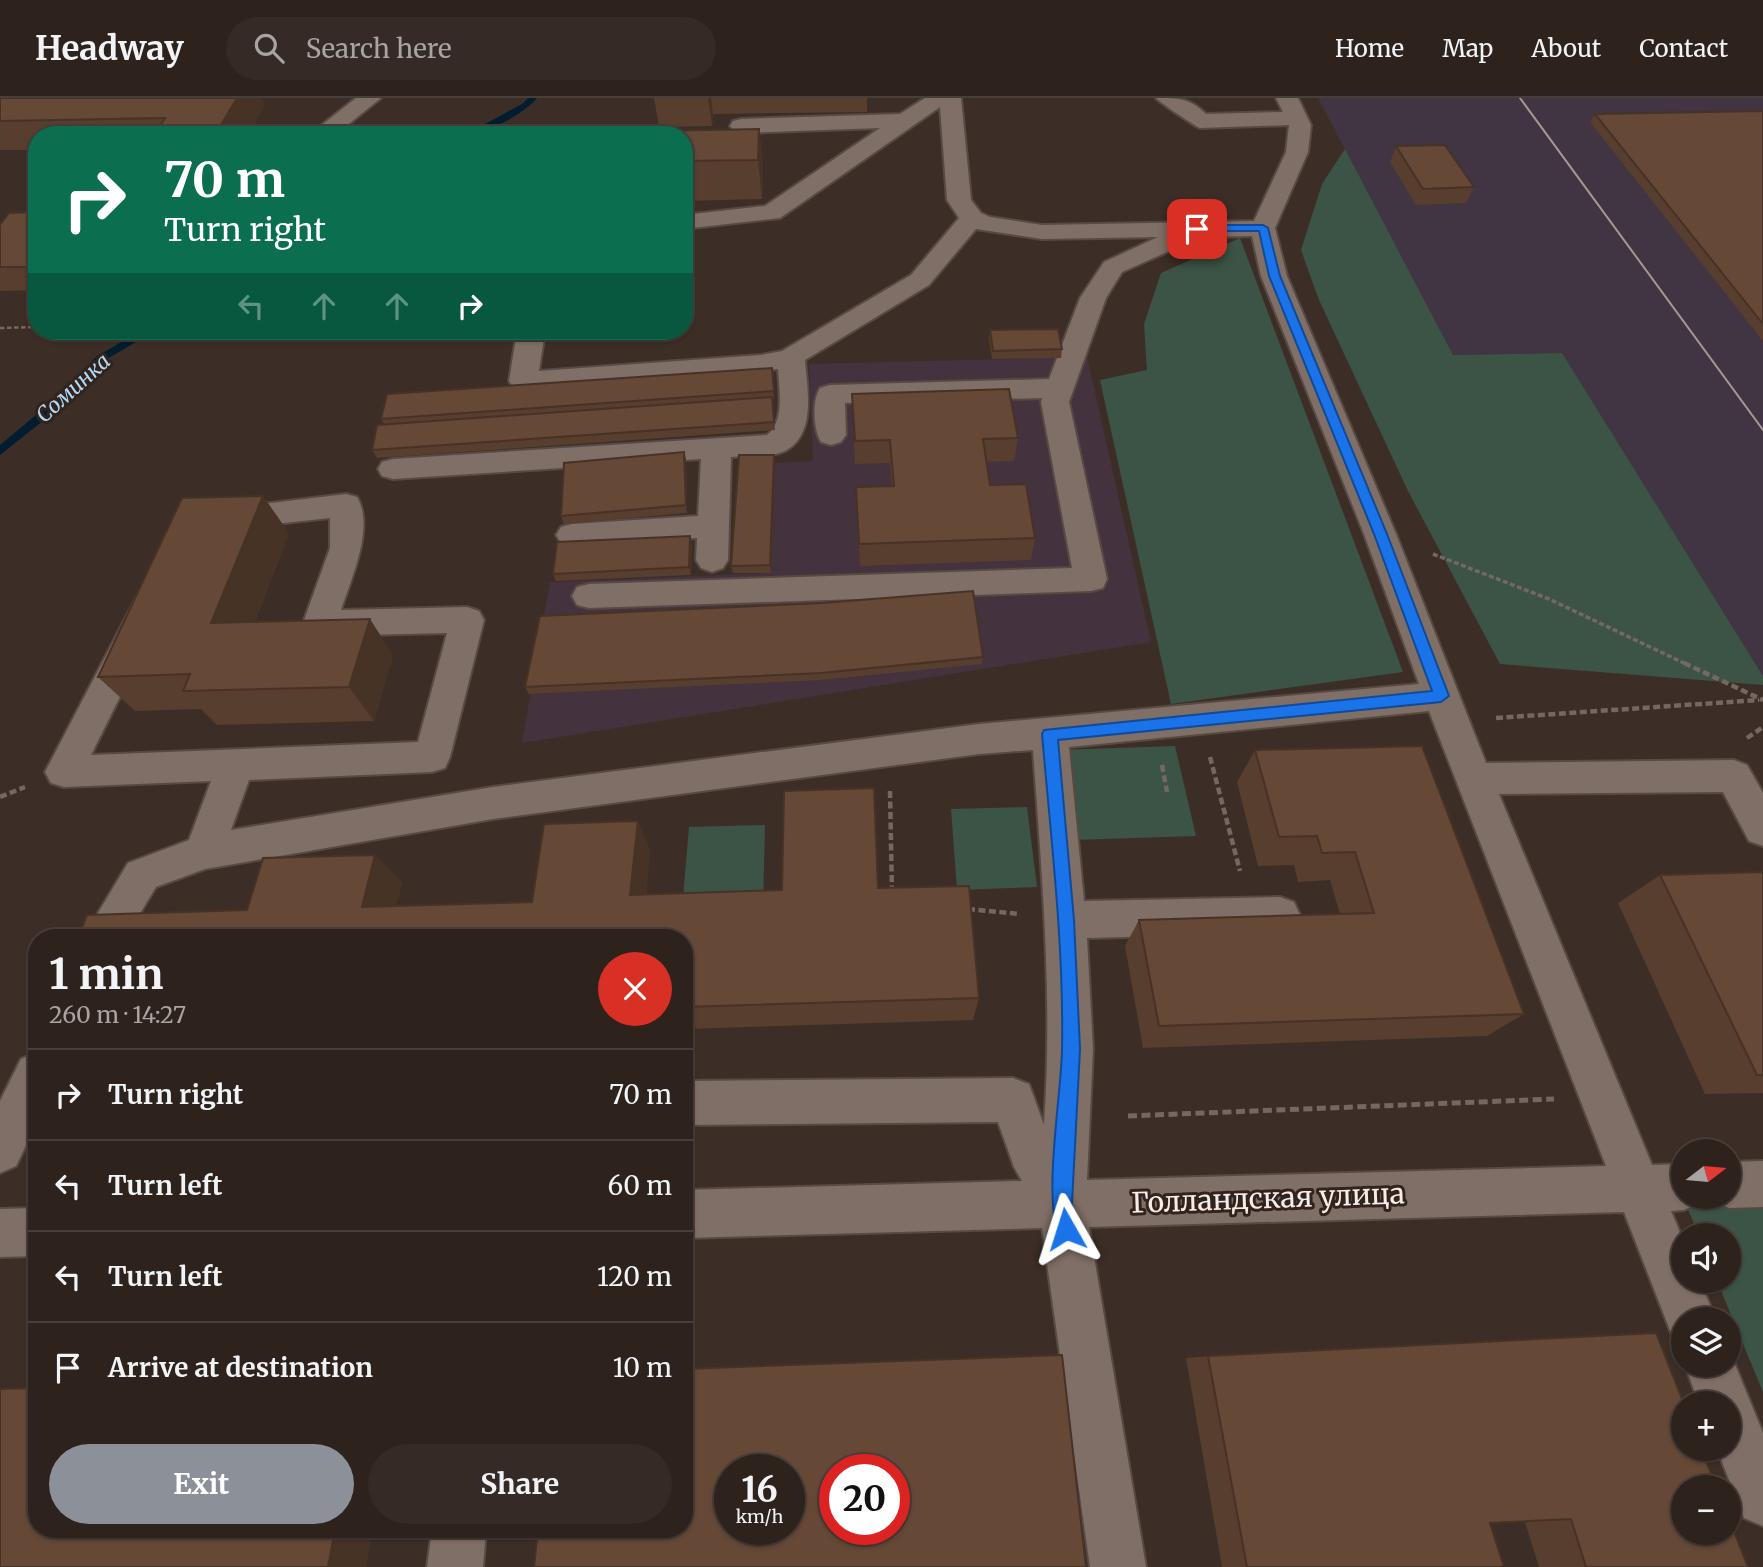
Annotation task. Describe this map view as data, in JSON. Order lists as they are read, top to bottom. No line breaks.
{"streets":{"street":["Голландская улица"]},"water":["Соминка"],"north":"right","page":{"header":"Headway","search":"Search here","nav":["Home","Map","About","Contact"],"turn":["70 m","Turn right"],"heading":["1 min","260 m · 14:27"],"list":[{"name":"Turn right","value":"70 m"},{"name":"Turn left","value":"60 m"},{"name":"Turn left","value":"120 m"},{"name":"Arrive at destination","value":"10 m"}],"map_buttons":["+","−"],"buttons":["Exit","Share"],"speed":"16 km/h","limit":"20"}}
